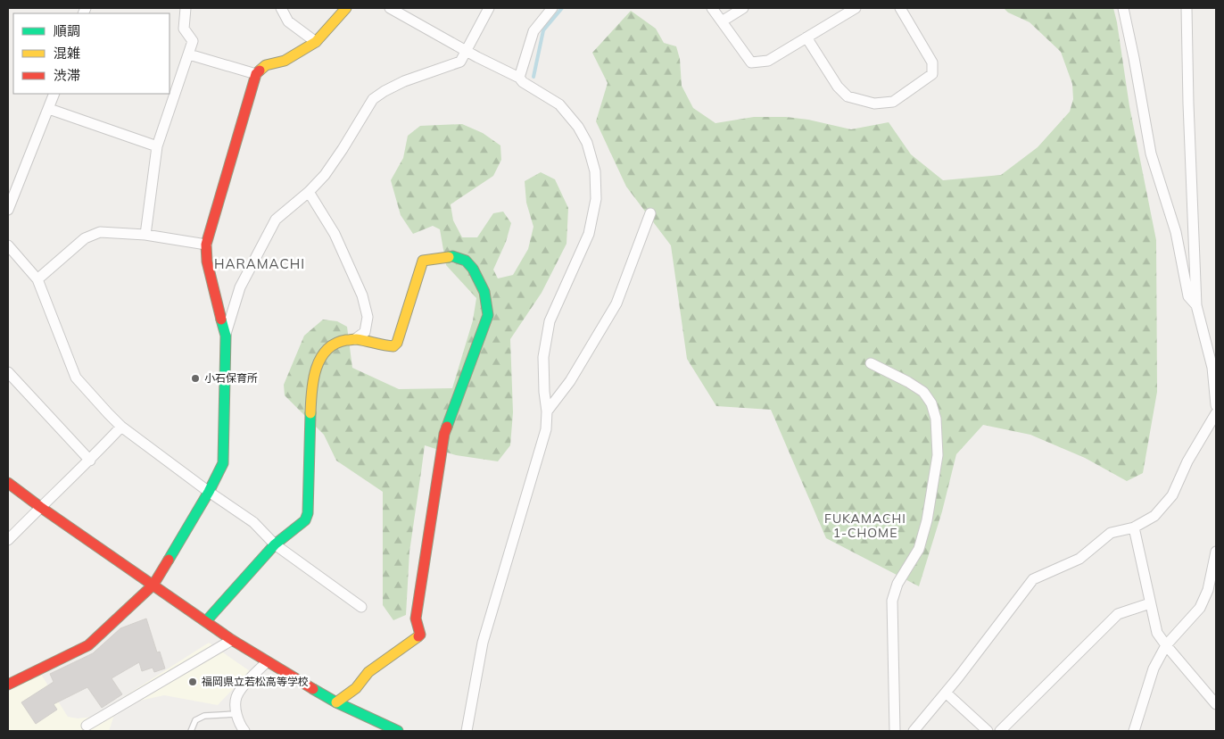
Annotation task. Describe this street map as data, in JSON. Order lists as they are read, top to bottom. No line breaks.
{"districts":["HARAMACHI","FUKAMACHI 1-CHOME"],"places":["小石保育所","福岡県立若松高等学校"],"legend":["順調","混雑","渋滞"]}
